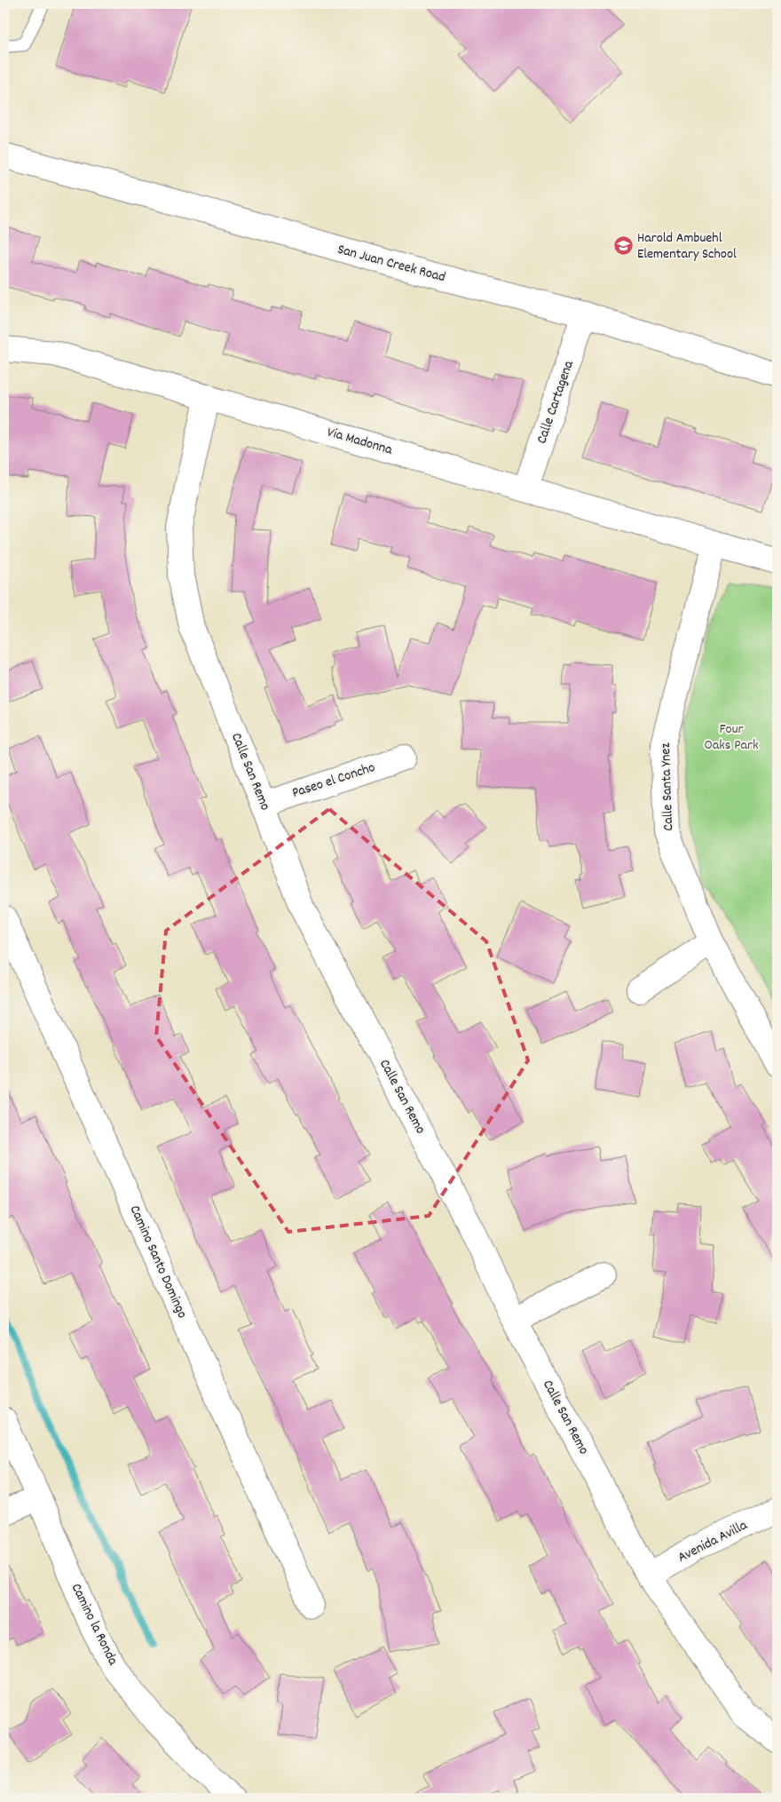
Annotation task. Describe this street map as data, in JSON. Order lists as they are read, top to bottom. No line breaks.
{"streets":{"street":["San Juan Creek Road","Calle Cartagena","Via Madonna","Calle San Remo","Paseo el Concho","Calle Santa Ynez","Camino Santo Domingo","Avenida Avilla","Camino la Ronda"]},"crossings":[["San Juan Creek Road","Calle Cartagena"],["Calle Cartagena","Via Madonna"],["Via Madonna","Calle San Remo"],["Via Madonna","Calle Santa Ynez"],["Calle San Remo","Paseo el Concho"],["Calle San Remo","Avenida Avilla"]],"parks":["Four Oaks Park"],"places":{"school or university":["Harold Ambuehl Elementary School"]}}
